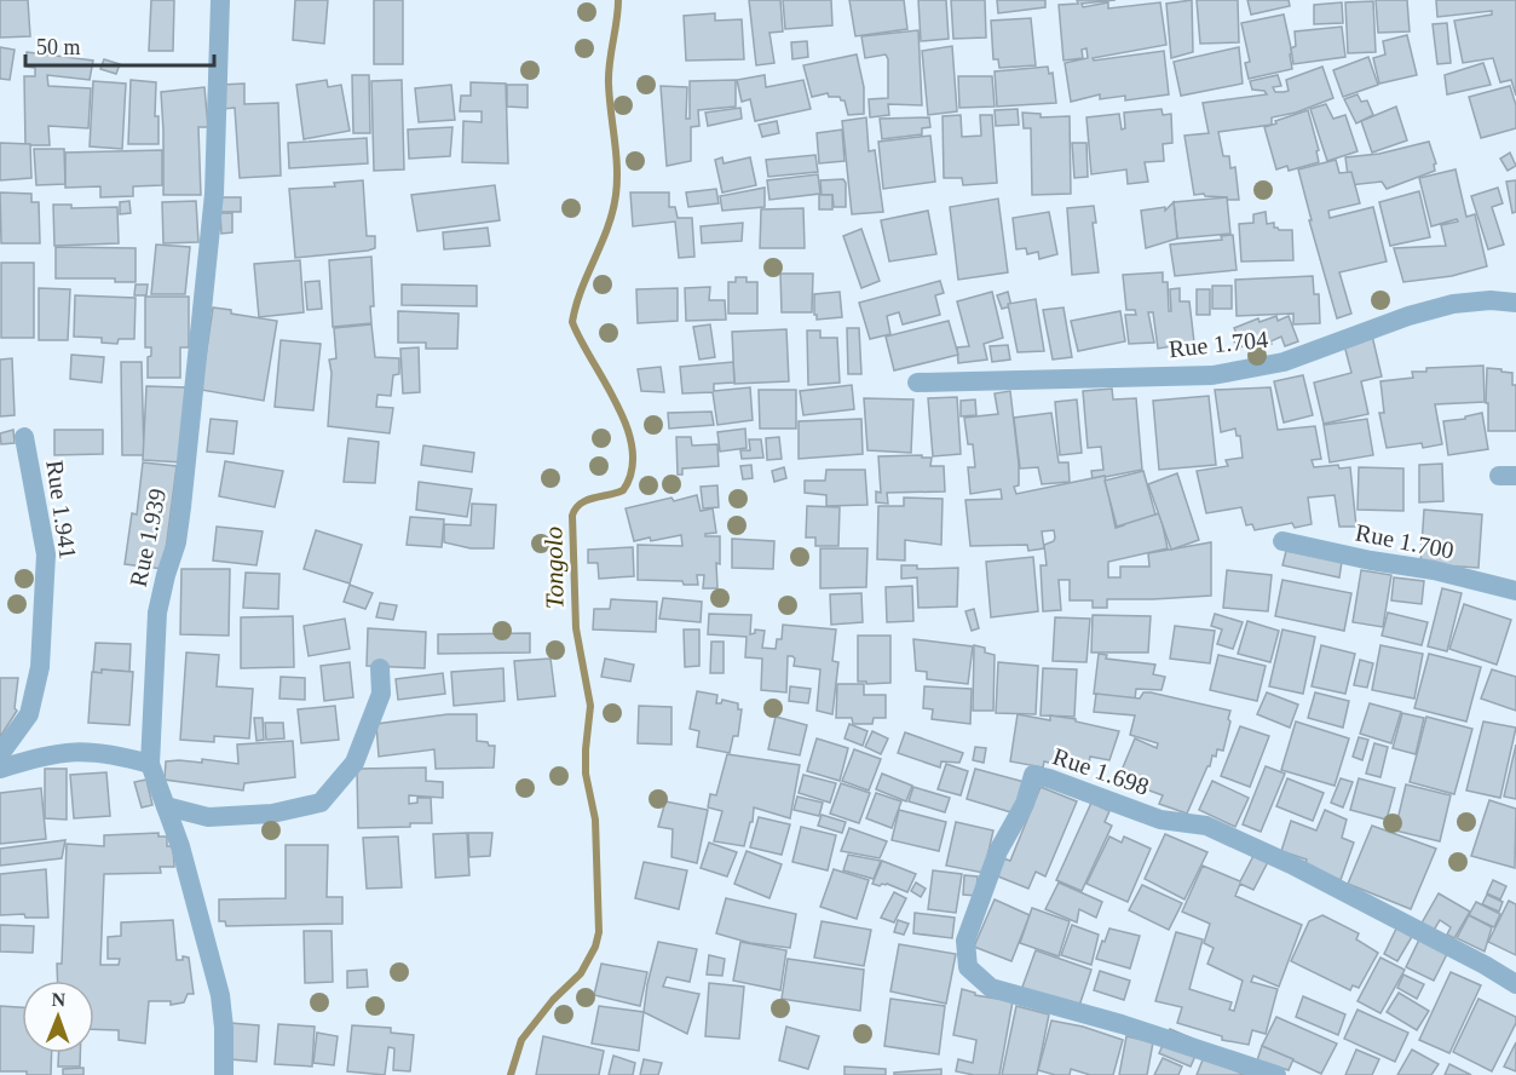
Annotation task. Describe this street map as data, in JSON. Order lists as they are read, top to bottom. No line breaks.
{"streets":{"street":["Rue 1.704","Rue 1.941","Rue 1.939","Rue 1.700","Rue 1.698"]},"water":["Tongolo"],"scale_bar":"50 m","north":"top"}
